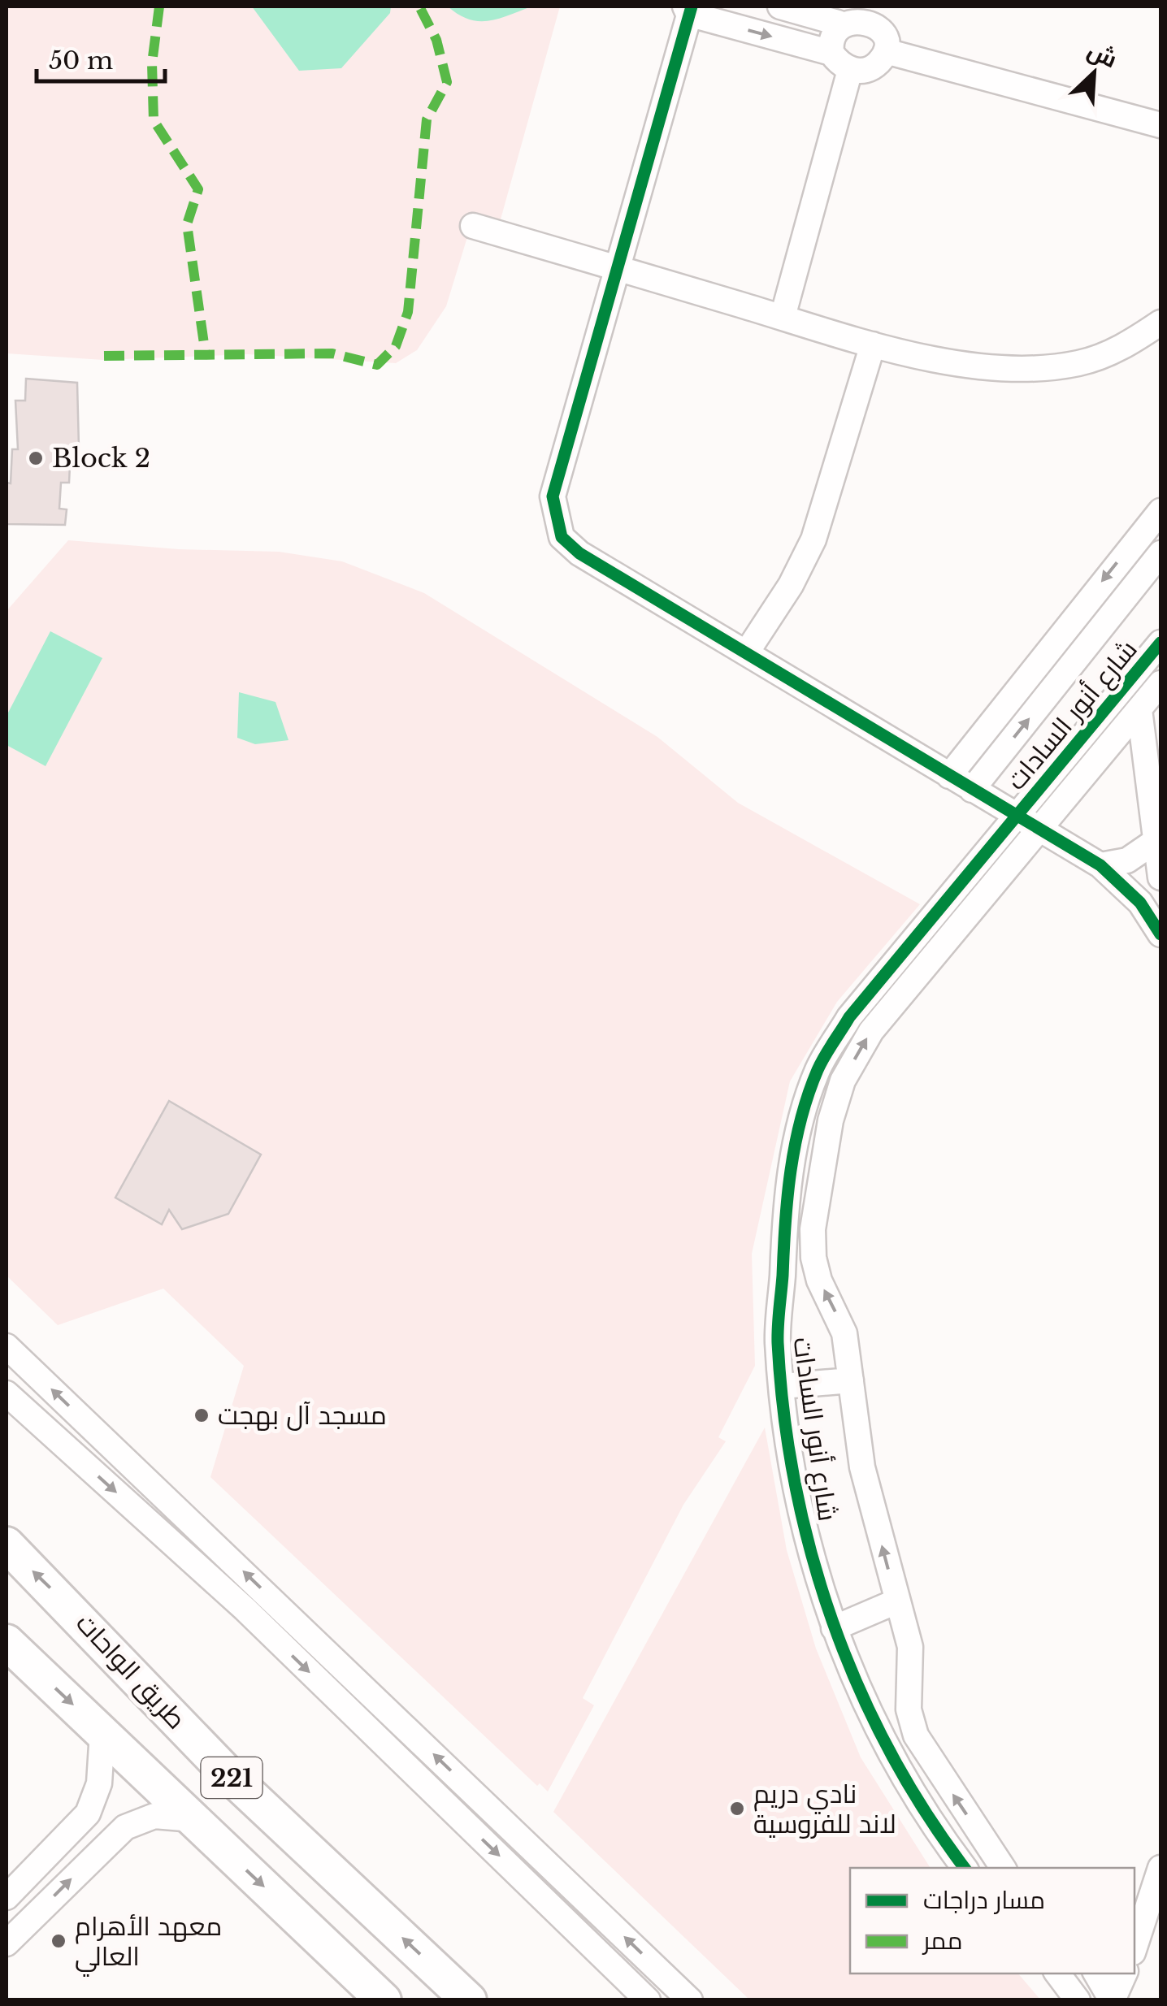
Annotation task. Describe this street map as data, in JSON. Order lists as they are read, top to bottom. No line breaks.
{"streets":{"highway":["طريق الواحات","221"],"street":["شارع أنور السادات"]},"one_way":["شارع أنور السادات"],"places":["Block 2","مسجد آل بهجت","نادي دريم لاند للفروسية","معهد الأهرام العالي"],"legend":["مسار دراجات","ممر"],"scale_bar":"50 m","north":"top right"}
